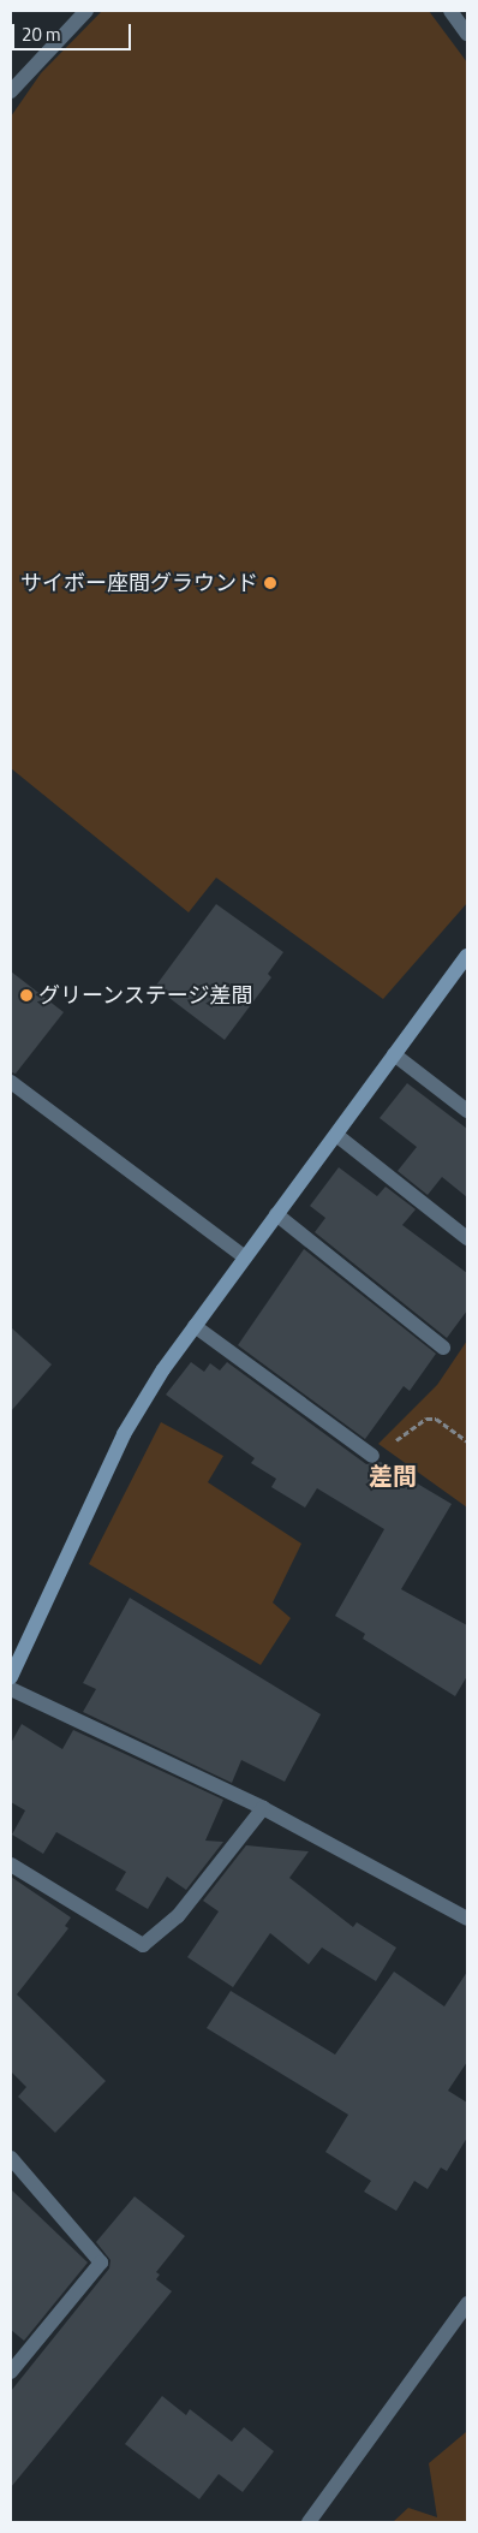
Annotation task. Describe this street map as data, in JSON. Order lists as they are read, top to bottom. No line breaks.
{"districts":["差間"],"places":["サイボー座間グラウンド","グリーンステージ差間"],"scale_bar":"20 m"}
